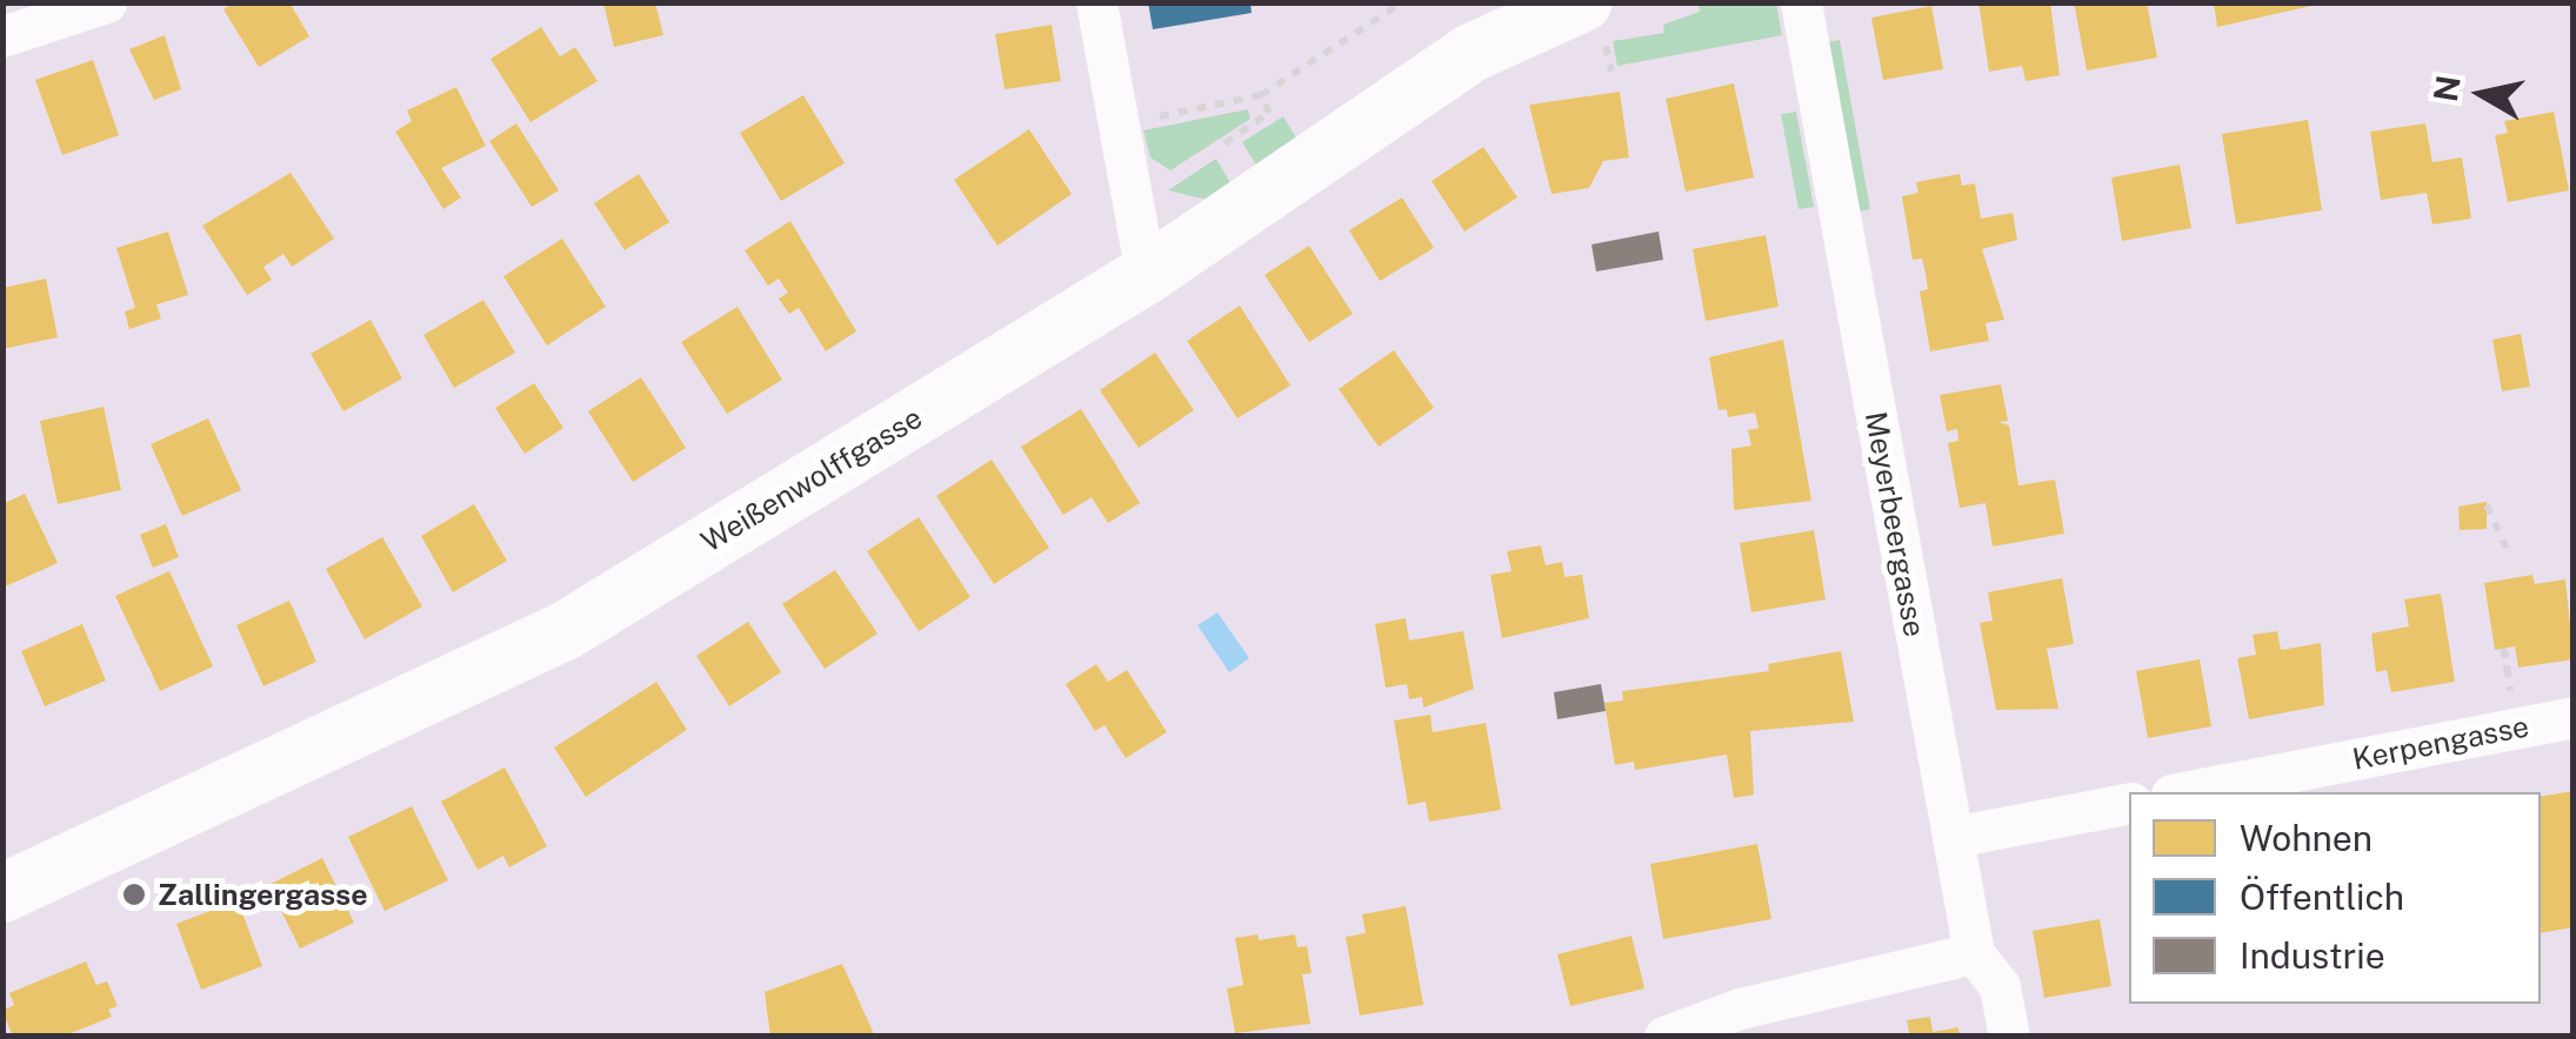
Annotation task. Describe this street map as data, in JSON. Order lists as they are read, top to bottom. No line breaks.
{"streets":{"street":["Weißenwolffgasse","Meyerbeergasse","Kerpengasse"]},"places":["Zallingergasse"],"legend":["Wohnen","Öffentlich","Industrie"],"north":"left"}
